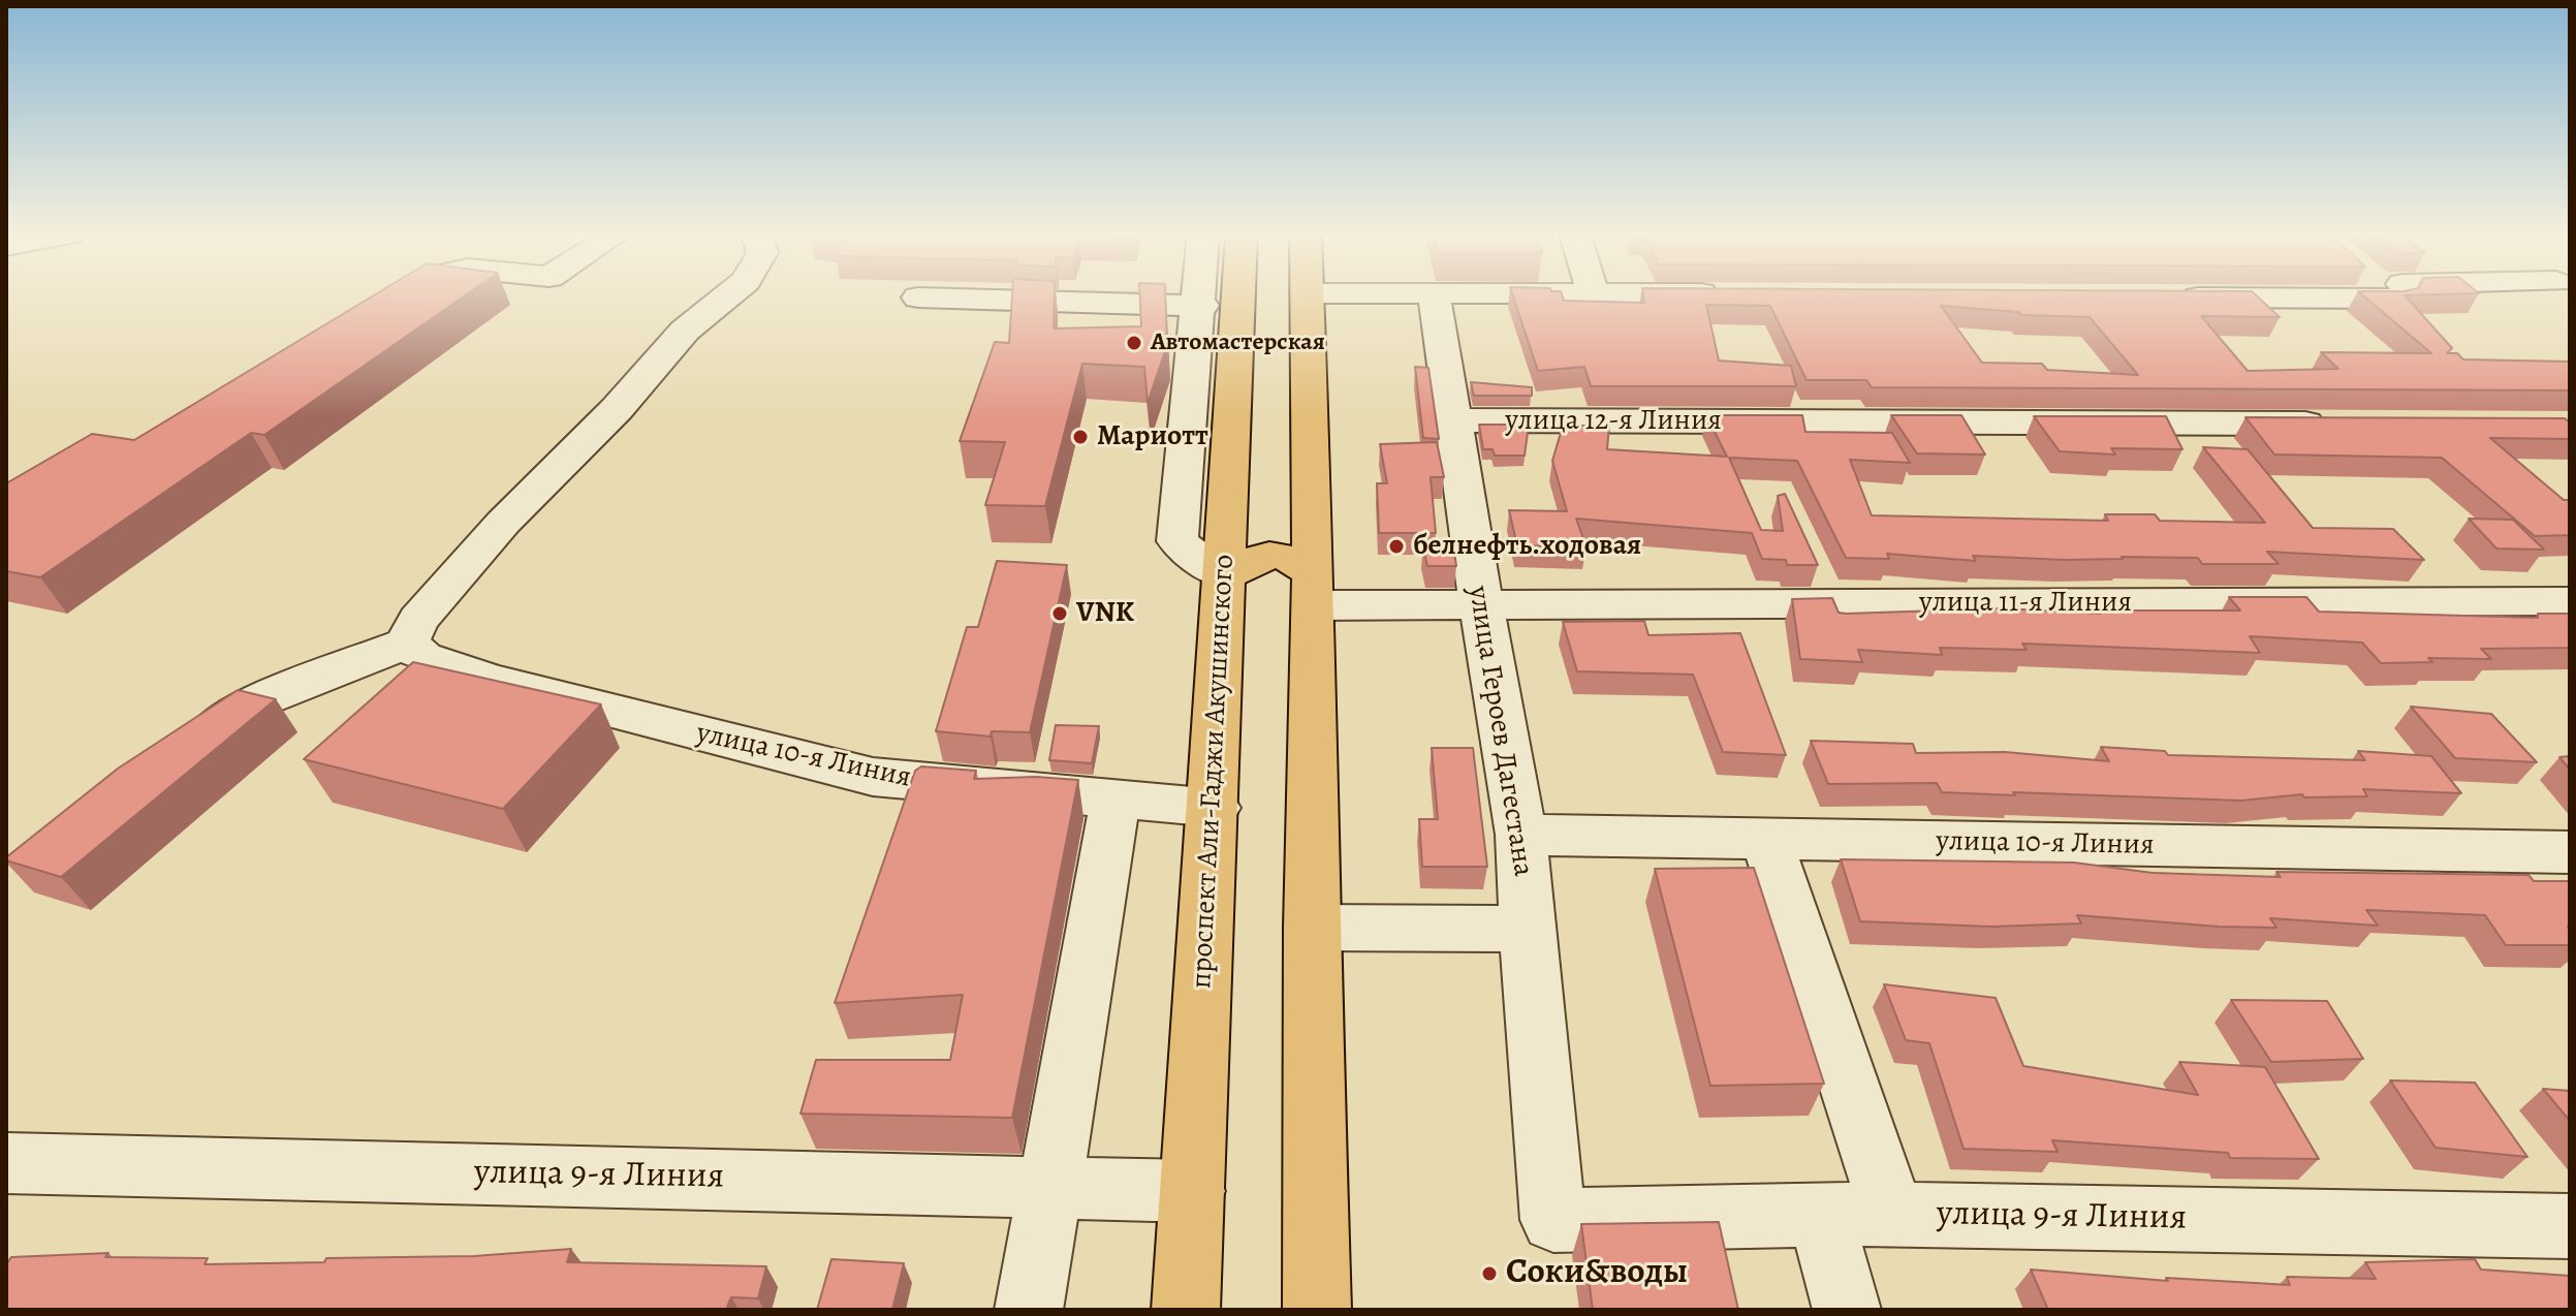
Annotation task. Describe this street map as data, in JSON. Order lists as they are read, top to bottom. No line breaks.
{"streets":{"main road":["проспект Али-Гаджи Акушинского"],"street":["улица 12-я Линия","улица 11-я Линия","улица Героев Дагестана","улица 10-я Линия","улица 9-я Линия"]},"crossings":[["улица 12-я Линия","улица Героев Дагестана"],["улица 11-я Линия","улица Героев Дагестана"],["улица Героев Дагестана","улица 10-я Линия"],["улица Героев Дагестана","улица 9-я Линия"],["улица 10-я Линия","проспект Али-Гаджи Акушинского"],["проспект Али-Гаджи Акушинского","улица 9-я Линия"]],"places":["Автомастерская","Мариотт","белнефть.ходовая","VNK","Соки&воды"]}
